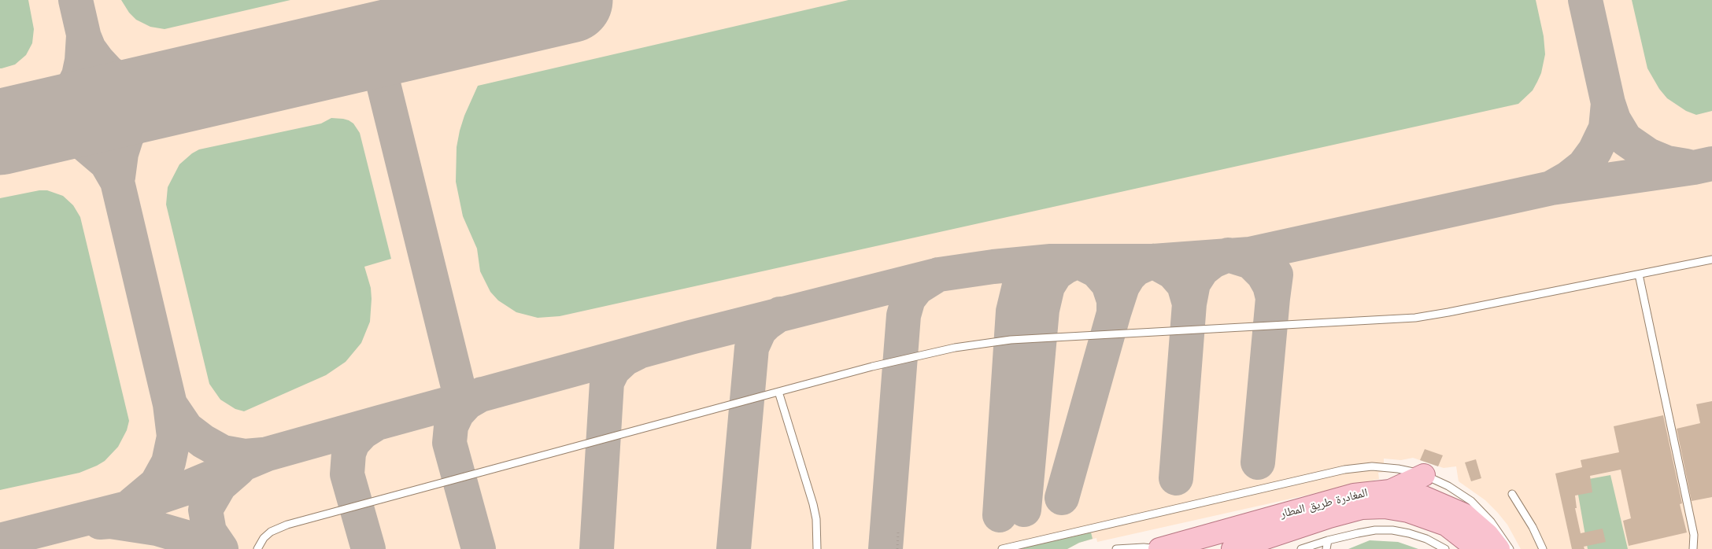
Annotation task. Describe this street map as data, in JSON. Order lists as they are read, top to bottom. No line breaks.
{"streets":{"main road":["المغادرة طريق المطار"]}}
